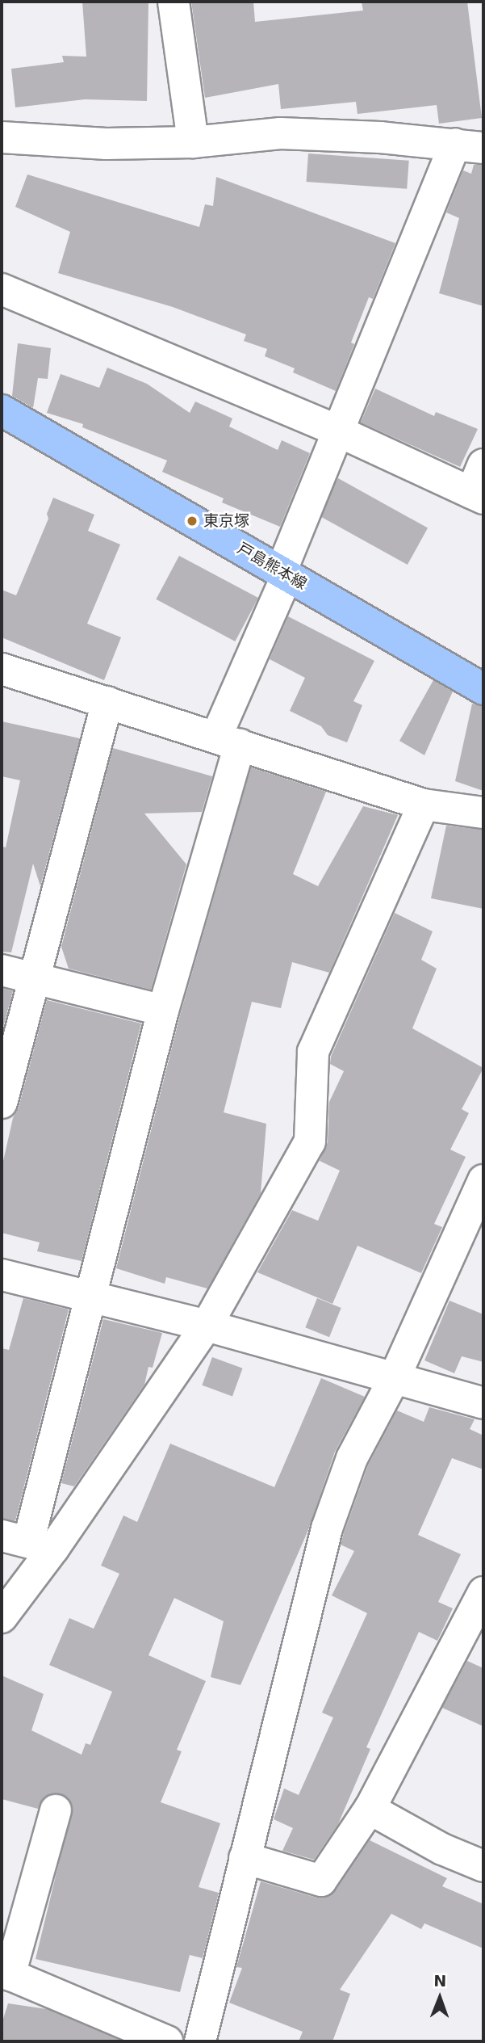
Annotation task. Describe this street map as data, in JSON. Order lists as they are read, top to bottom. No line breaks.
{"streets":{"main road":["戸島熊本線"]},"places":["東京塚"],"north":"top"}
